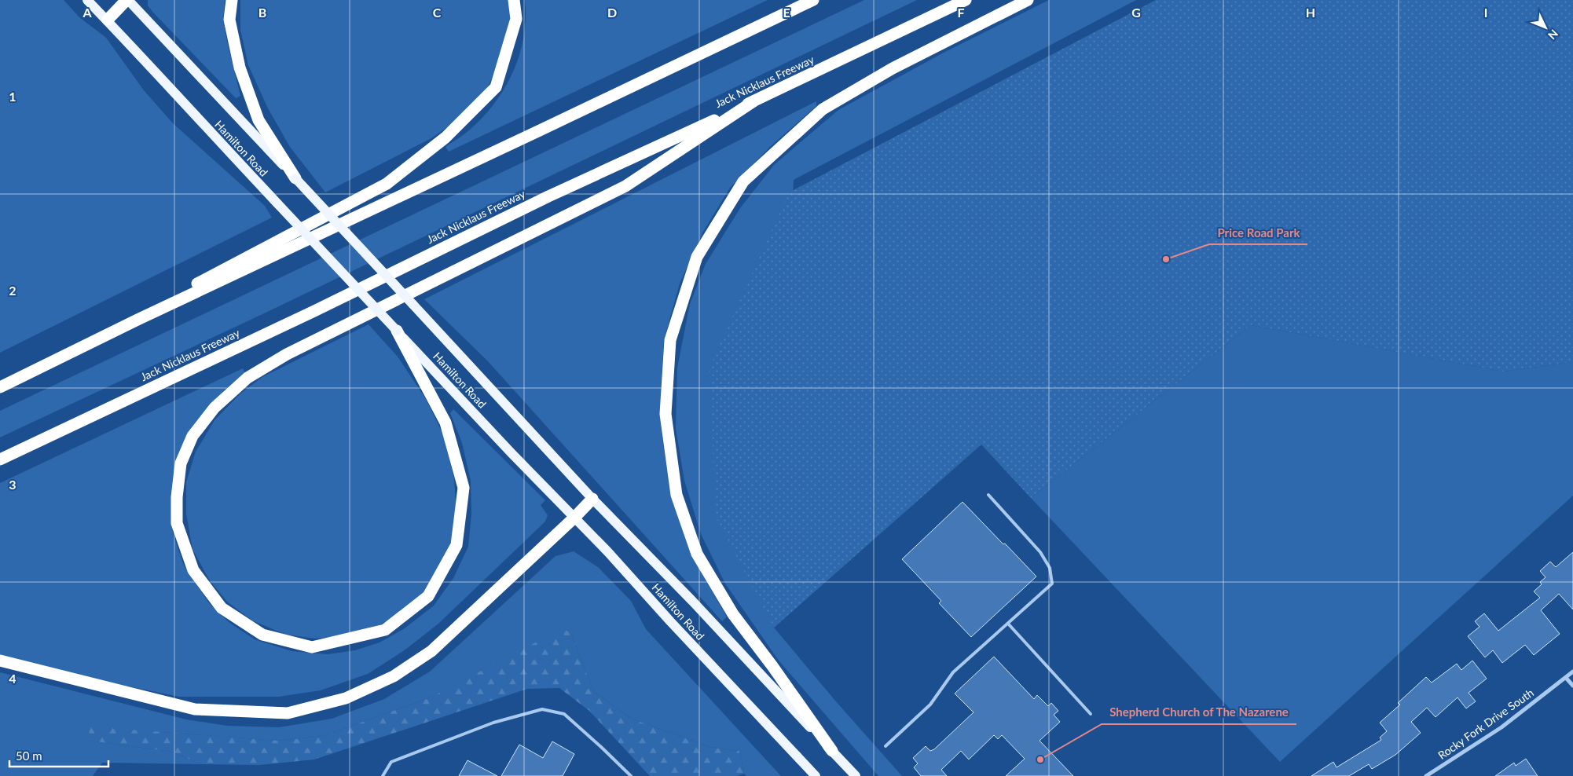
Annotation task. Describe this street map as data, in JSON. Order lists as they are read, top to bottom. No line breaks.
{"streets":{"highway":["Jack Nicklaus Freeway"],"main road":["Hamilton Road"],"street":["Rocky Fork Drive South"]},"places":["Price Road Park","Shepherd Church of The Nazarene"],"scale_bar":"50 m","north":"bottom right","grid":{"columns":["A","B","C","D","E","F","G","H","I"],"rows":["1","2","3","4"]}}
